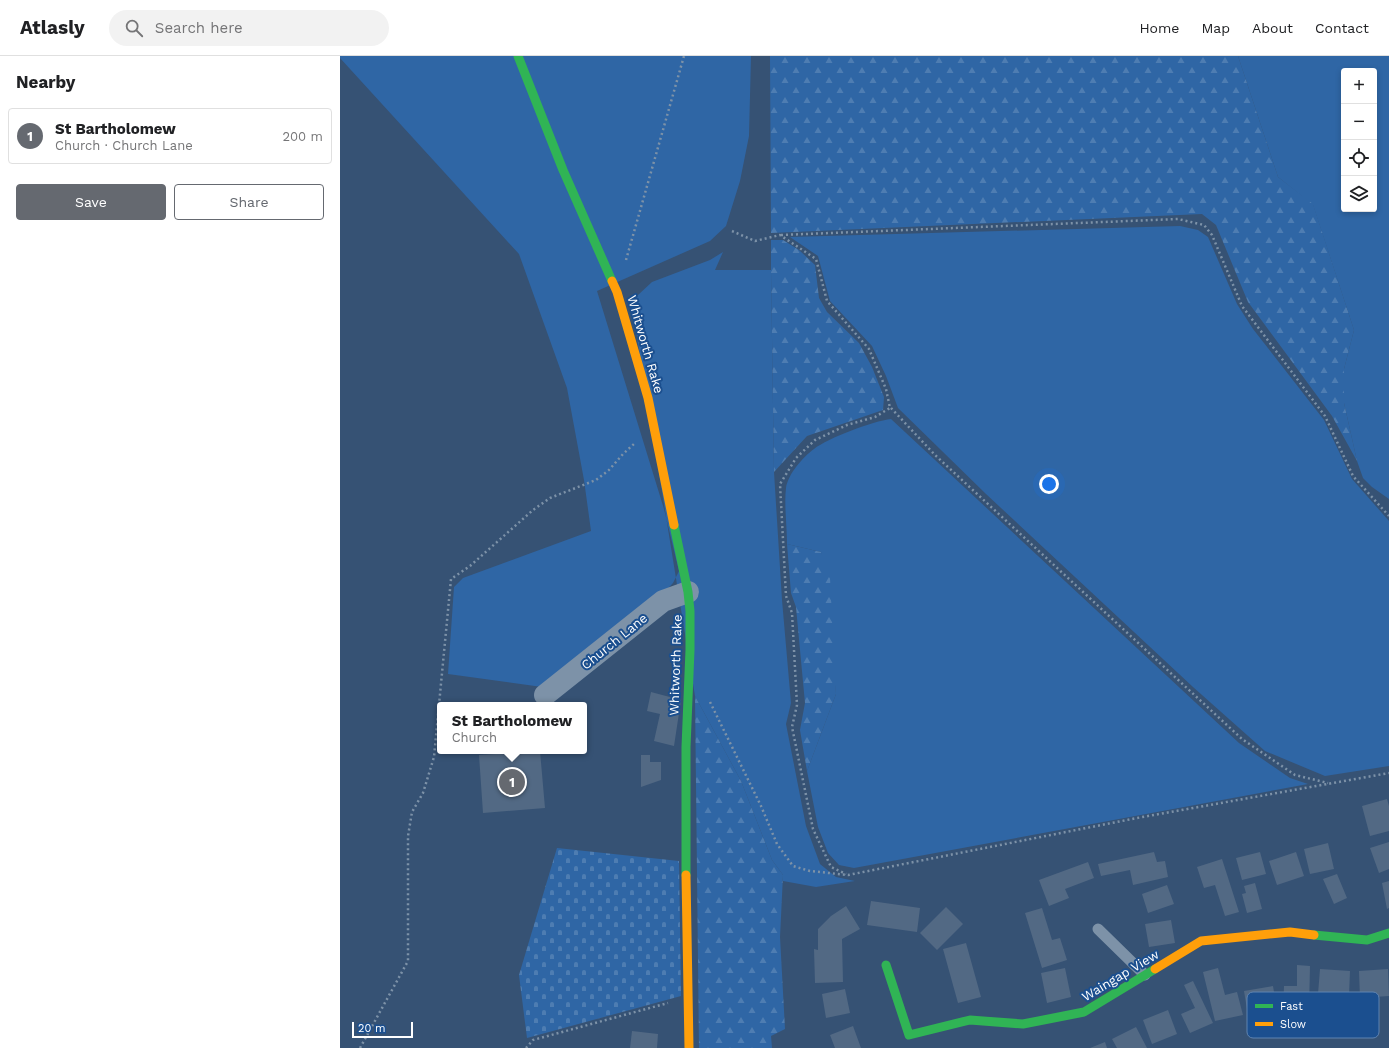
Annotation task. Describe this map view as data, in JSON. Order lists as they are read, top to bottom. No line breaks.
{"streets":{"street":["Whitworth Rake","Church Lane","Waingap View"]},"crossings":[["Whitworth Rake","Church Lane"]],"legend":["Fast","Slow"],"scale_bar":"20 m","page":{"header":"Atlasly","search":"Search here","nav":["Home","Map","About","Contact"],"heading":"Nearby","map_buttons":["+","−"],"list":[{"mark":"1","name":"St Bartholomew","note":"Church · Church Lane","value":"200 m"}],"buttons":["Save","Share"],"popup":["St Bartholomew","Church"],"pins":"1","scale":"20 m"}}
